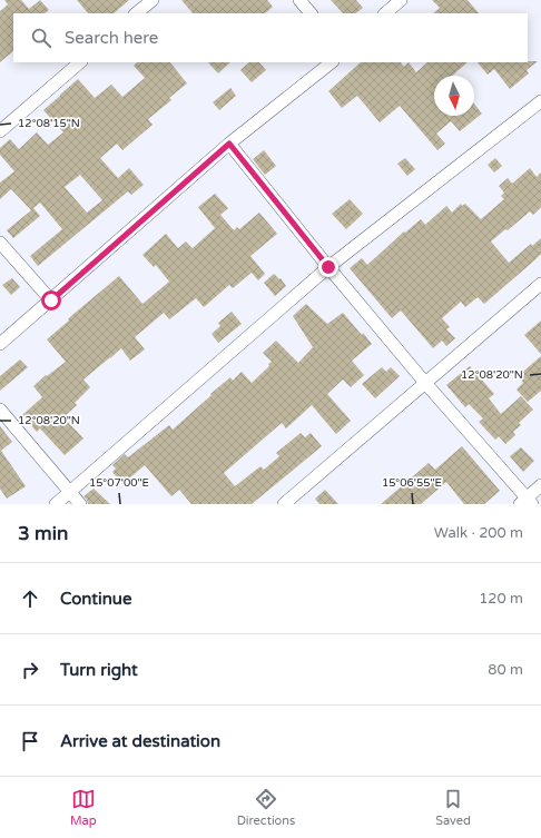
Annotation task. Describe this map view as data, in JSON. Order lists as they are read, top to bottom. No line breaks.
{"north":"bottom","page":{"search":"Search here","heading":["3 min","Walk · 200 m"],"list":[["Continue","120 m"],["Turn right","80 m"],"Arrive at destination"],"nav":["Map","Directions","Saved"]},"coordinates":["12°08'15\"N","12°08'20\"N","15°07'00\"E","15°06'55\"E"]}
